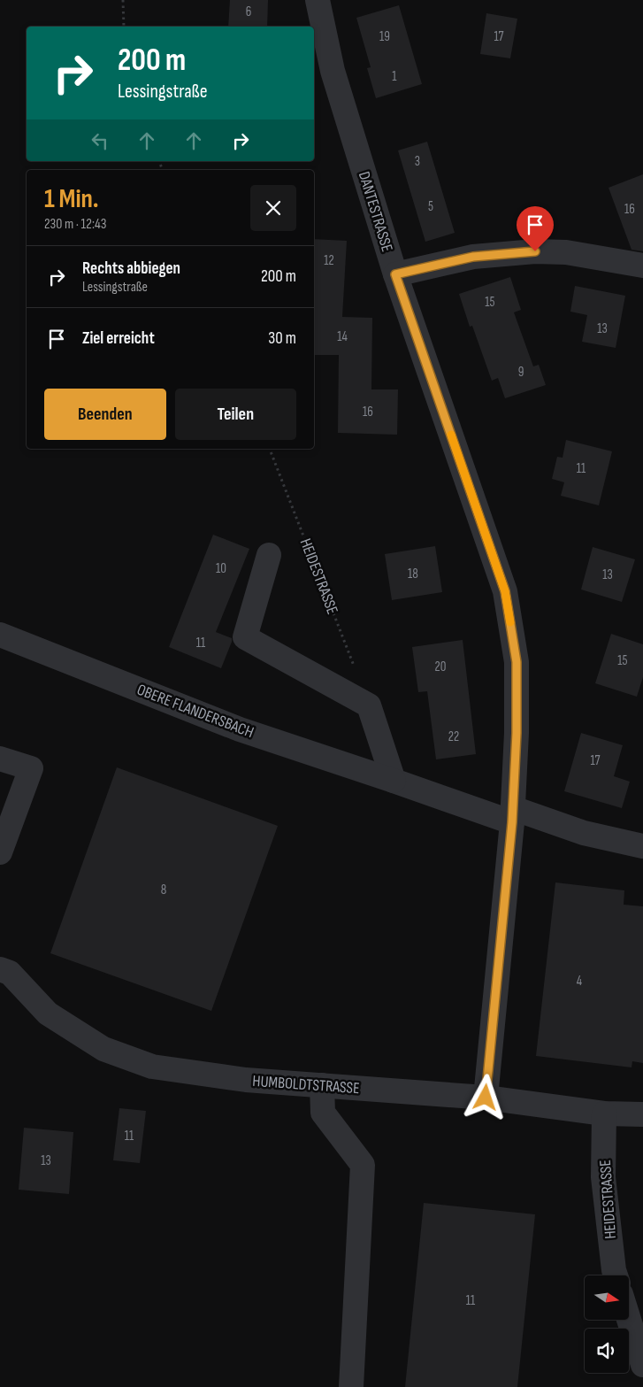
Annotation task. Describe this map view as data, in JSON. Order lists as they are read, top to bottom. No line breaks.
{"streets":{"street":["DANTESTRASSE","HEIDESTRASSE","OBERE FLANDERSBACH","HUMBOLDTSTRASSE"]},"crossings":[["DANTESTRASSE","HUMBOLDTSTRASSE"],["HEIDESTRASSE","HUMBOLDTSTRASSE"]],"house_numbers":["6","19","17","1","3","5","16","12","15","13","14","9","16","11","10","18","13","11","15","20","22","17","8","4","11","13","11"],"north":"right","page":{"turn":["200 m","Lessingstraße"],"heading":["1 Min.","230 m · 12:43"],"list":[{"name":"Rechts abbiegen","note":"Lessingstraße","value":"200 m"},{"name":"Ziel erreicht","value":"30 m"}],"buttons":["Beenden","Teilen"]}}
